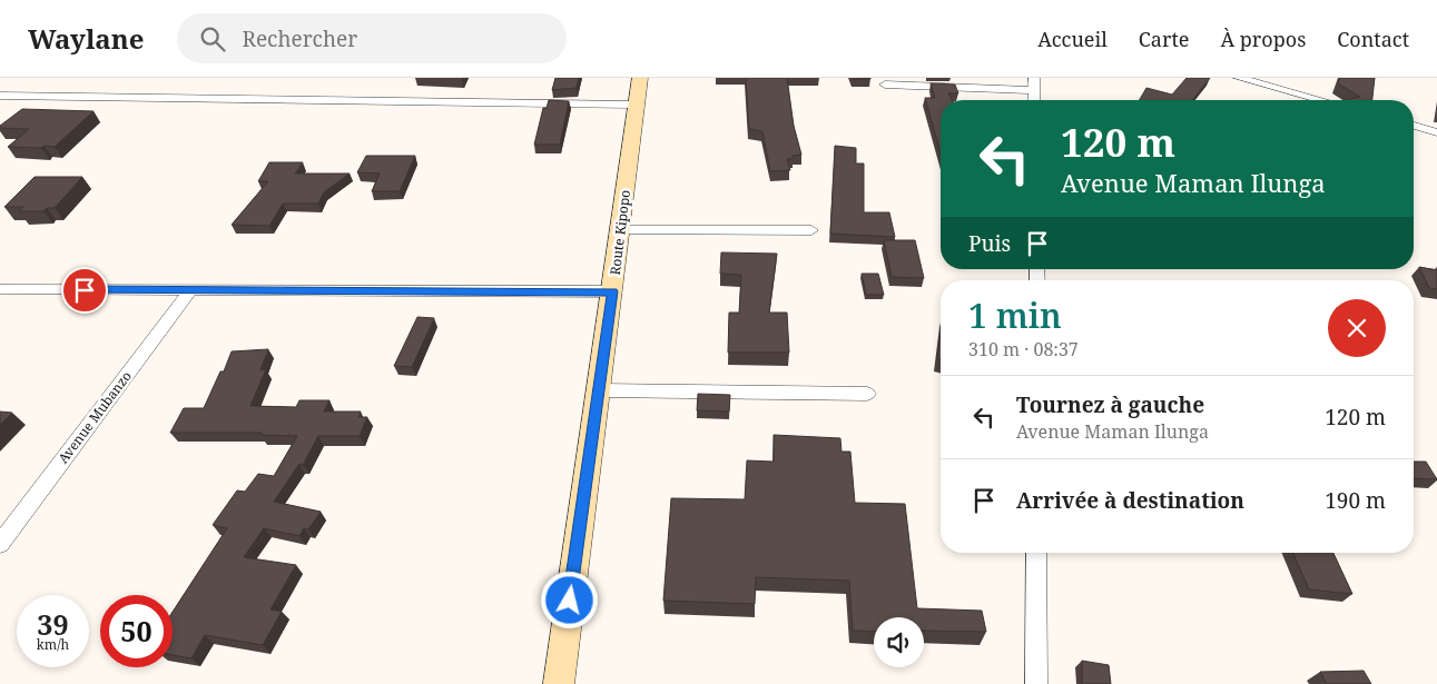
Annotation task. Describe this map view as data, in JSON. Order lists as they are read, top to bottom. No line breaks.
{"streets":{"main road":["Route Kipopo"],"street":["Avenue Mubanzo"]},"page":{"header":"Waylane","search":"Rechercher","nav":["Accueil","Carte","À propos","Contact"],"turn":["120 m","Avenue Maman Ilunga"],"then":"Puis","heading":["1 min","310 m · 08:37"],"list":[{"name":"Tournez à gauche","note":"Avenue Maman Ilunga","value":"120 m"},{"name":"Arrivée à destination","value":"190 m"}],"speed":"39 km/h","limit":"50"}}
